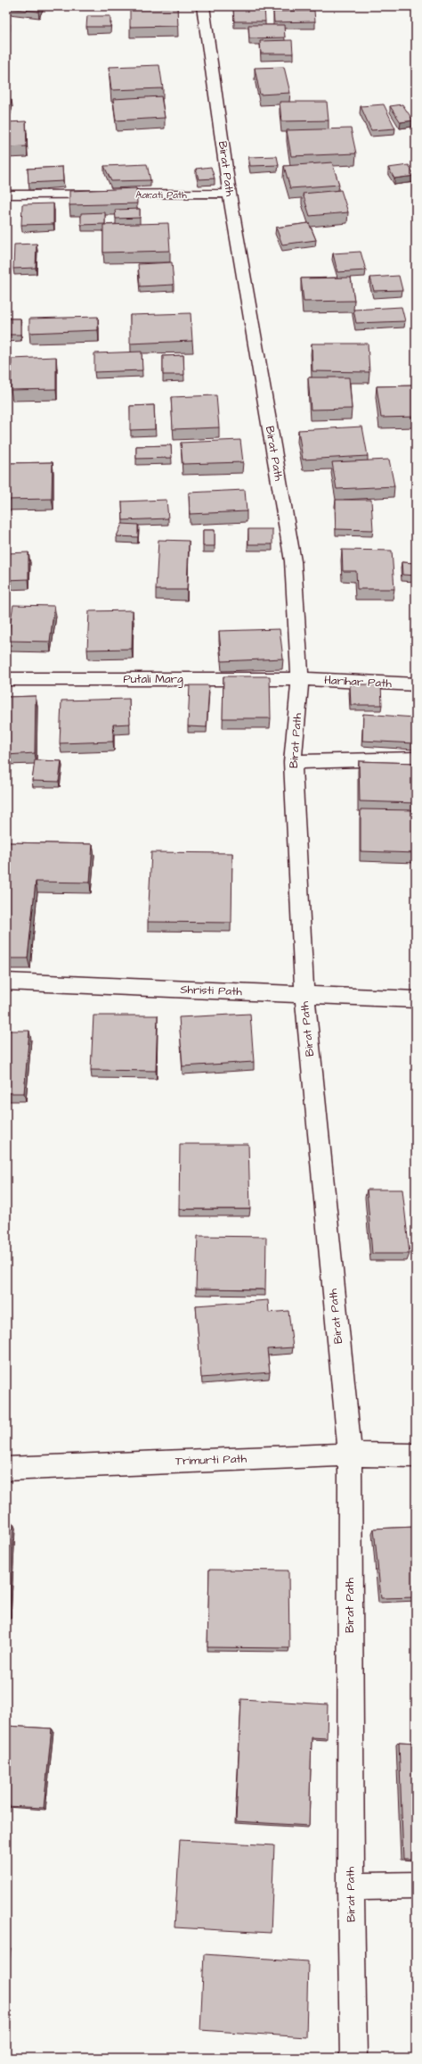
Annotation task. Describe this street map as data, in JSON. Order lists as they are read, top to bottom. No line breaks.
{"streets":{"street":["Birat Path","Aarati Path","Putali Marg","Harihar Path","Shristi Path","Trimurti Path"]},"crossings":[["Birat Path","Aarati Path"],["Birat Path","Putali Marg"],["Birat Path","Harihar Path"],["Birat Path","Shristi Path"],["Birat Path","Trimurti Path"],["Putali Marg","Harihar Path"]]}
